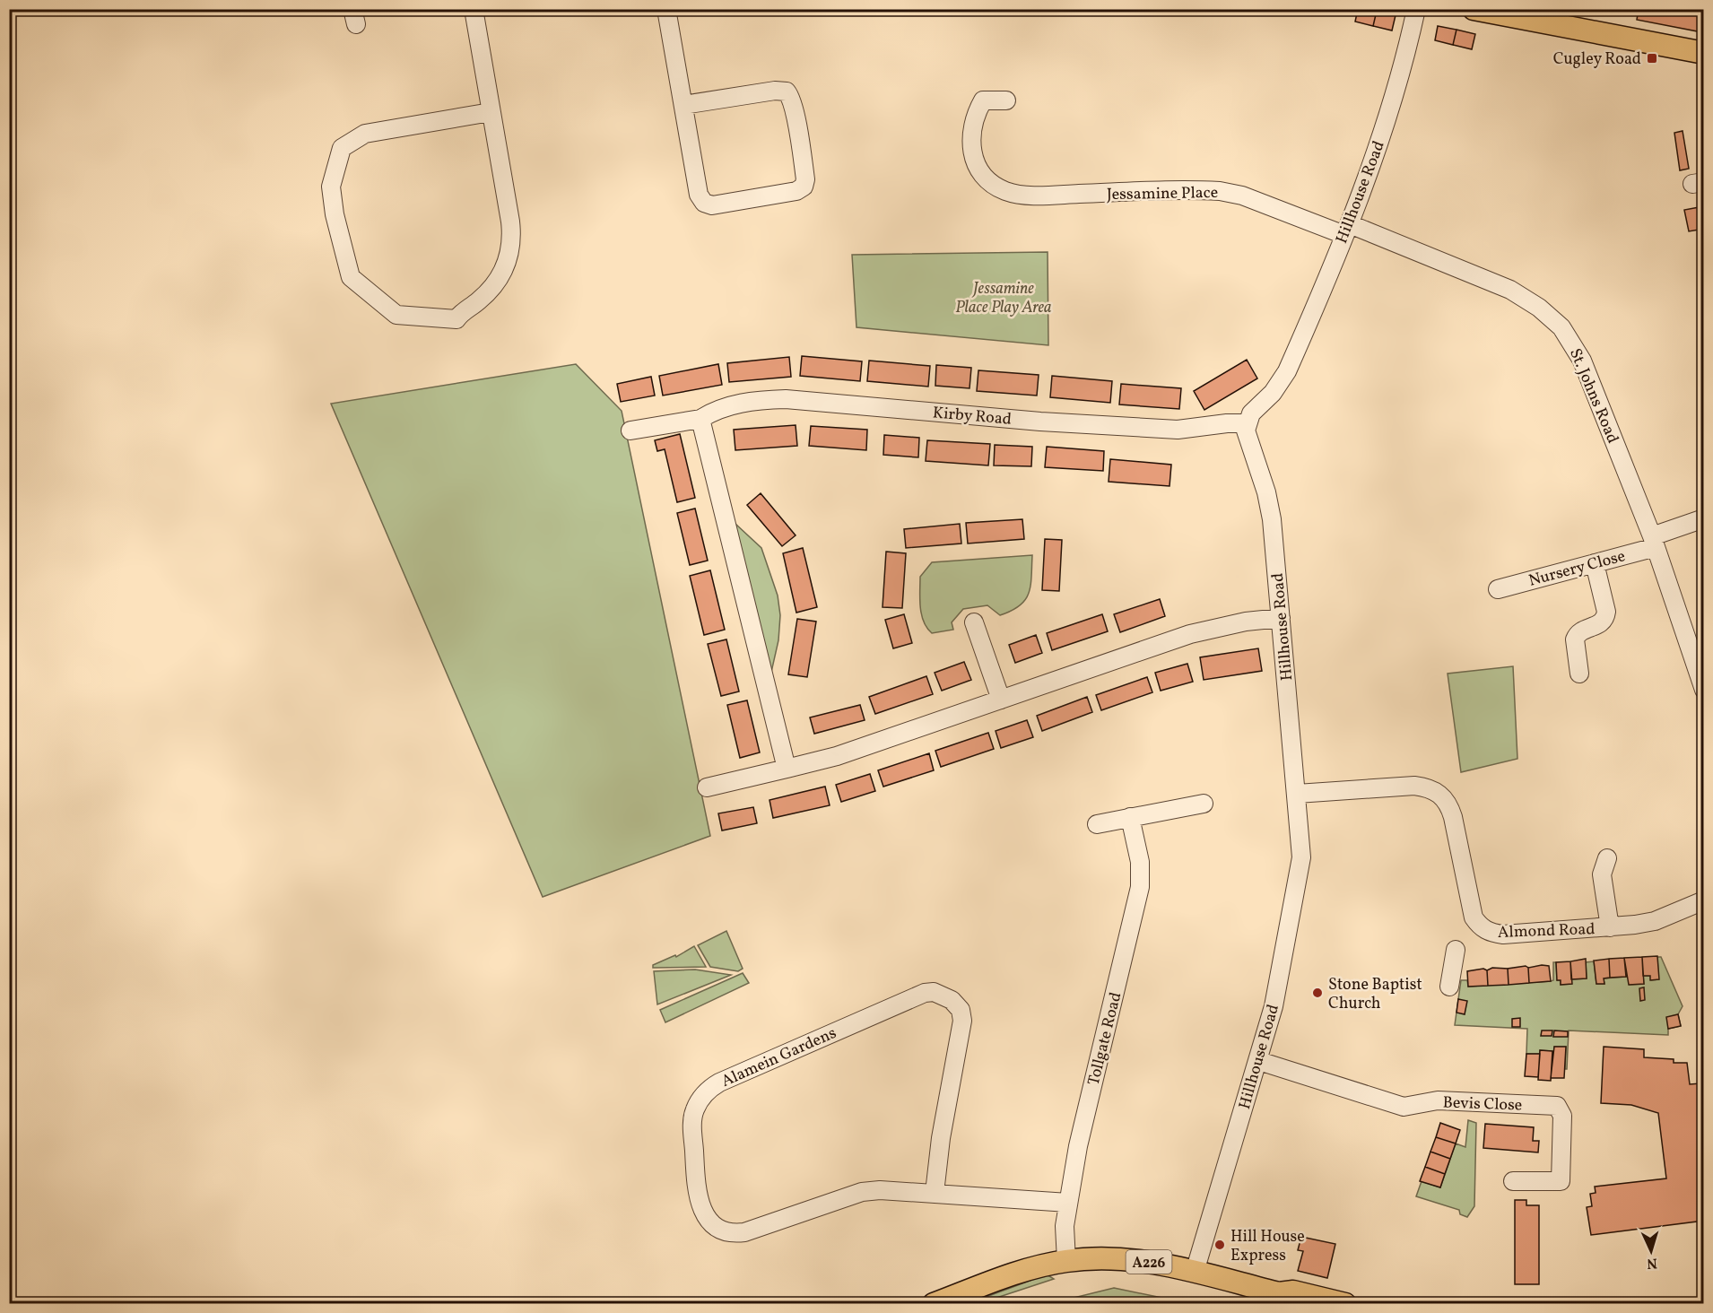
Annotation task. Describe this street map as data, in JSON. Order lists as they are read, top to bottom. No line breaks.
{"streets":{"main road":["A226"],"street":["Hillhouse Road","Jessamine Place","St. Johns Road","Kirby Road","Nursery Close","Almond Road","Tollgate Road","Alamein Gardens","Bevis Close"]},"crossings":[["Hillhouse Road","Jessamine Place"],["Hillhouse Road","St. Johns Road"],["Hillhouse Road","Kirby Road"],["Hillhouse Road","Almond Road"],["Hillhouse Road","Bevis Close"],["Hillhouse Road","A226"],["Jessamine Place","St. Johns Road"],["St. Johns Road","Nursery Close"],["Tollgate Road","Alamein Gardens"],["Tollgate Road","A226"]],"parks":["Jessamine Place Play Area"],"places":{"transit":["Cugley Road"],"other":["Stone Baptist Church","Hill House Express"]},"north":"bottom"}
